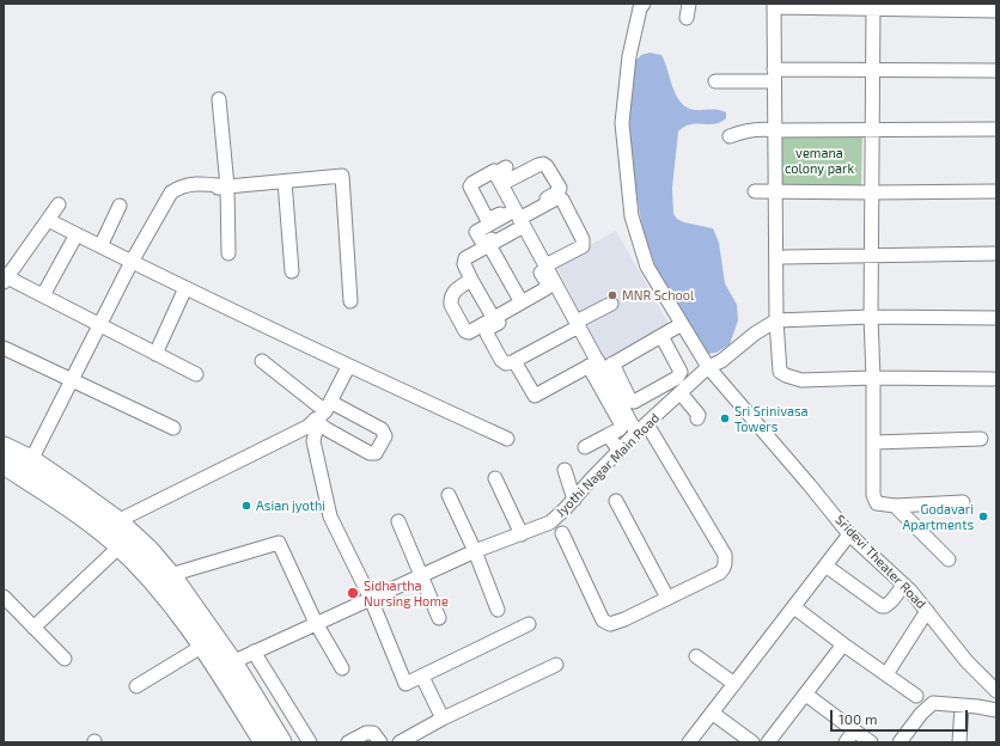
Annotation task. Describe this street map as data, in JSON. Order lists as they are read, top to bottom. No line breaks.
{"streets":{"street":["Jyothi Nagar Main Road","Sridevi Theater Road"]},"crossings":[["Jyothi Nagar Main Road","Sridevi Theater Road"]],"parks":["vemana colony park"],"places":["MNR School","Sri Srinivasa Towers","Asian jyothi","Godavari Apartments","Sidhartha Nursing Home"],"scale_bar":"100 m"}
